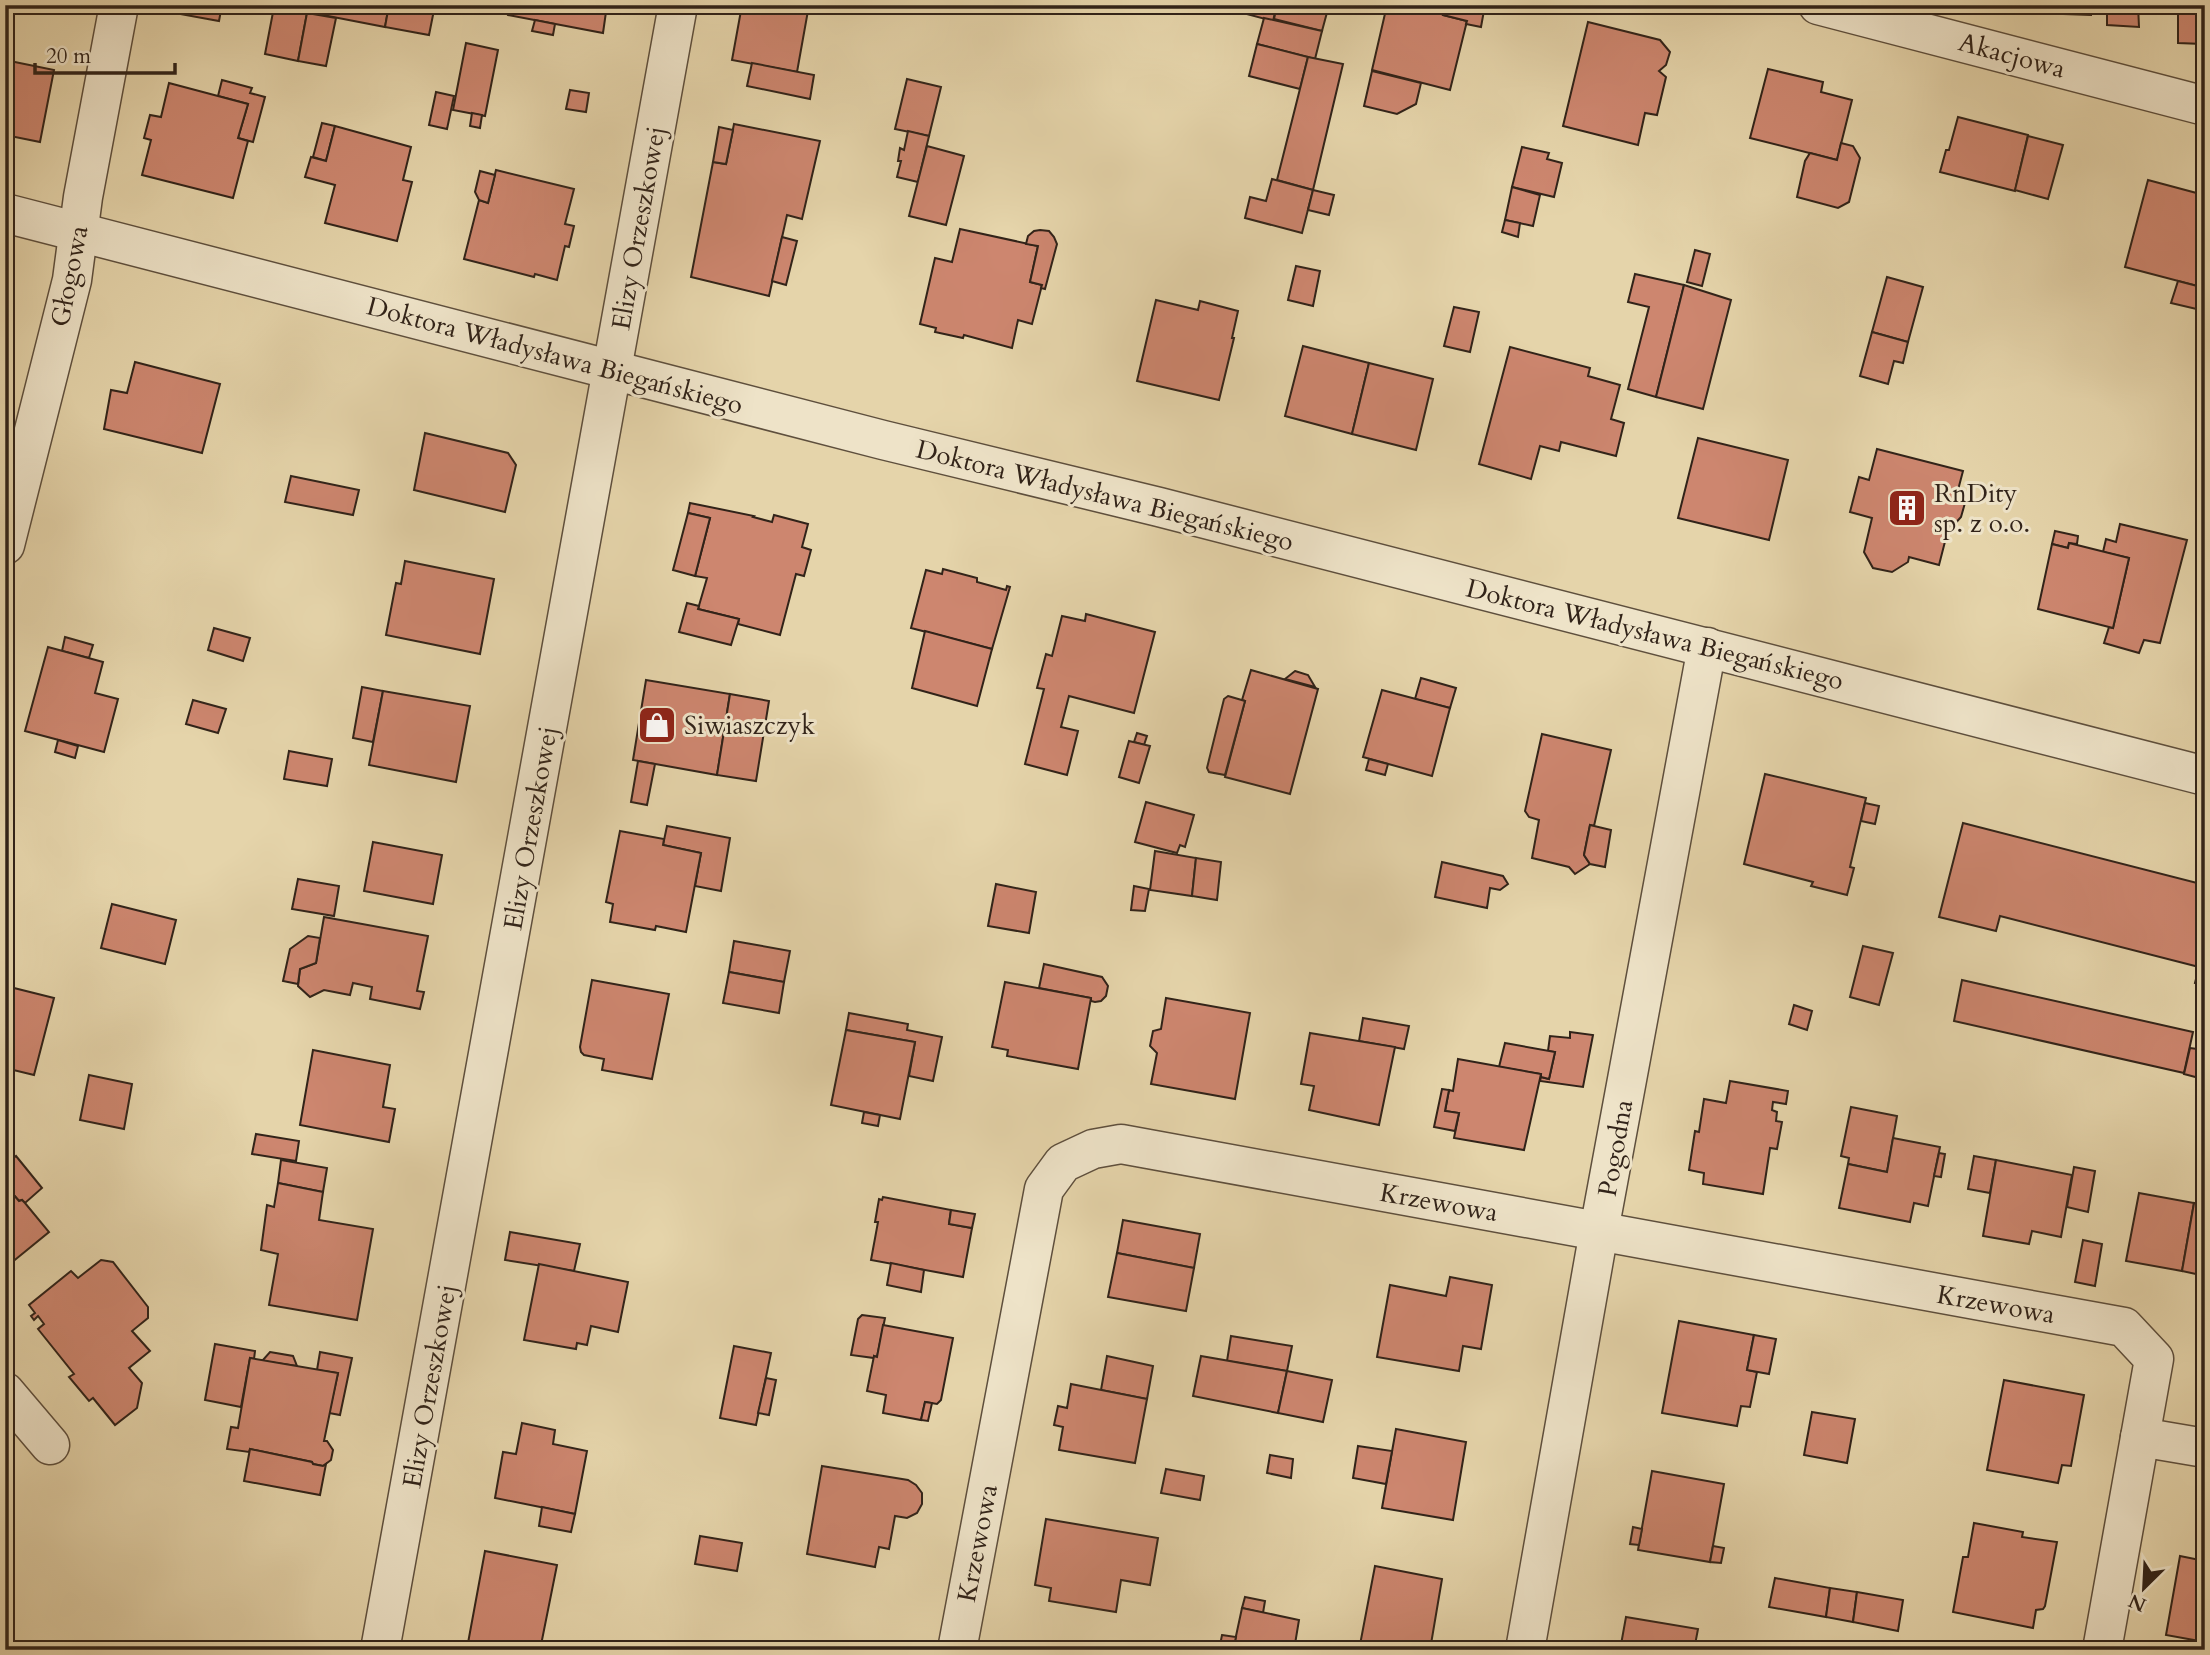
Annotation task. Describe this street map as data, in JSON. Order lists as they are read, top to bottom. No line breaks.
{"streets":{"street":["Akacjowa","Elizy Orzeszkowej","Głogowa","Doktora Władysława Biegańskiego","Pogodna","Krzewowa"]},"crossings":[["Elizy Orzeszkowej","Doktora Władysława Biegańskiego"],["Głogowa","Doktora Władysława Biegańskiego"],["Doktora Władysława Biegańskiego","Pogodna"],["Pogodna","Krzewowa"]],"places":{"building":["RnDity sp. z o.o."],"shop":["Siwiaszczyk"]},"scale_bar":"20 m","north":"bottom left"}
